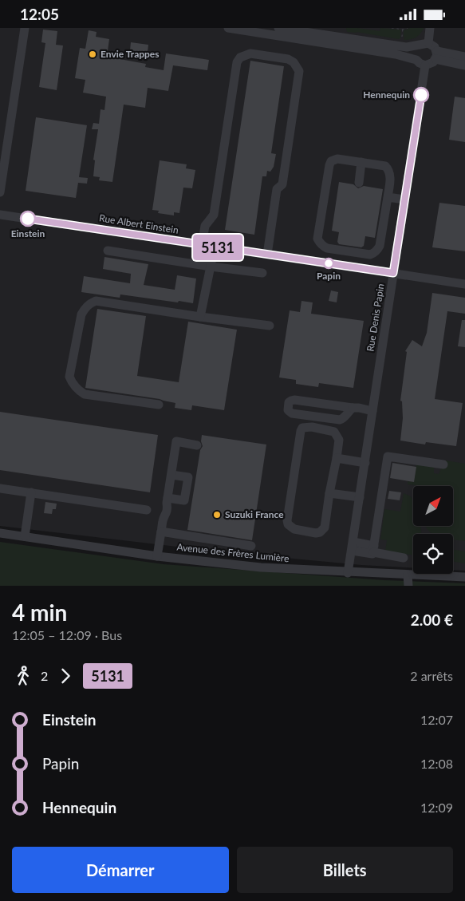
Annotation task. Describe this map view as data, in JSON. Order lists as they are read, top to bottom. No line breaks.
{"streets":{"street":["Rue Albert Einstein","Rue Denis Papin","Avenue des Frères Lumière"]},"crossings":[["Rue Albert Einstein","Rue Denis Papin"],["Rue Denis Papin","Avenue des Frères Lumière"]],"places":["Envie Trappes","Hennequin","Einstein","Papin","Suzuki France"],"lines":["bus line 5131"],"north":"top right","page":{"status":"12:05","on_map":"5131","heading":["4 min","12:05 – 12:09 · Bus","2.00 €"],"legs":["2","5131","2 arrêts"],"list":[{"name":"Einstein","value":"12:07"},{"name":"Papin","value":"12:08"},{"name":"Hennequin","value":"12:09"}],"buttons":["Démarrer","Billets"]}}
